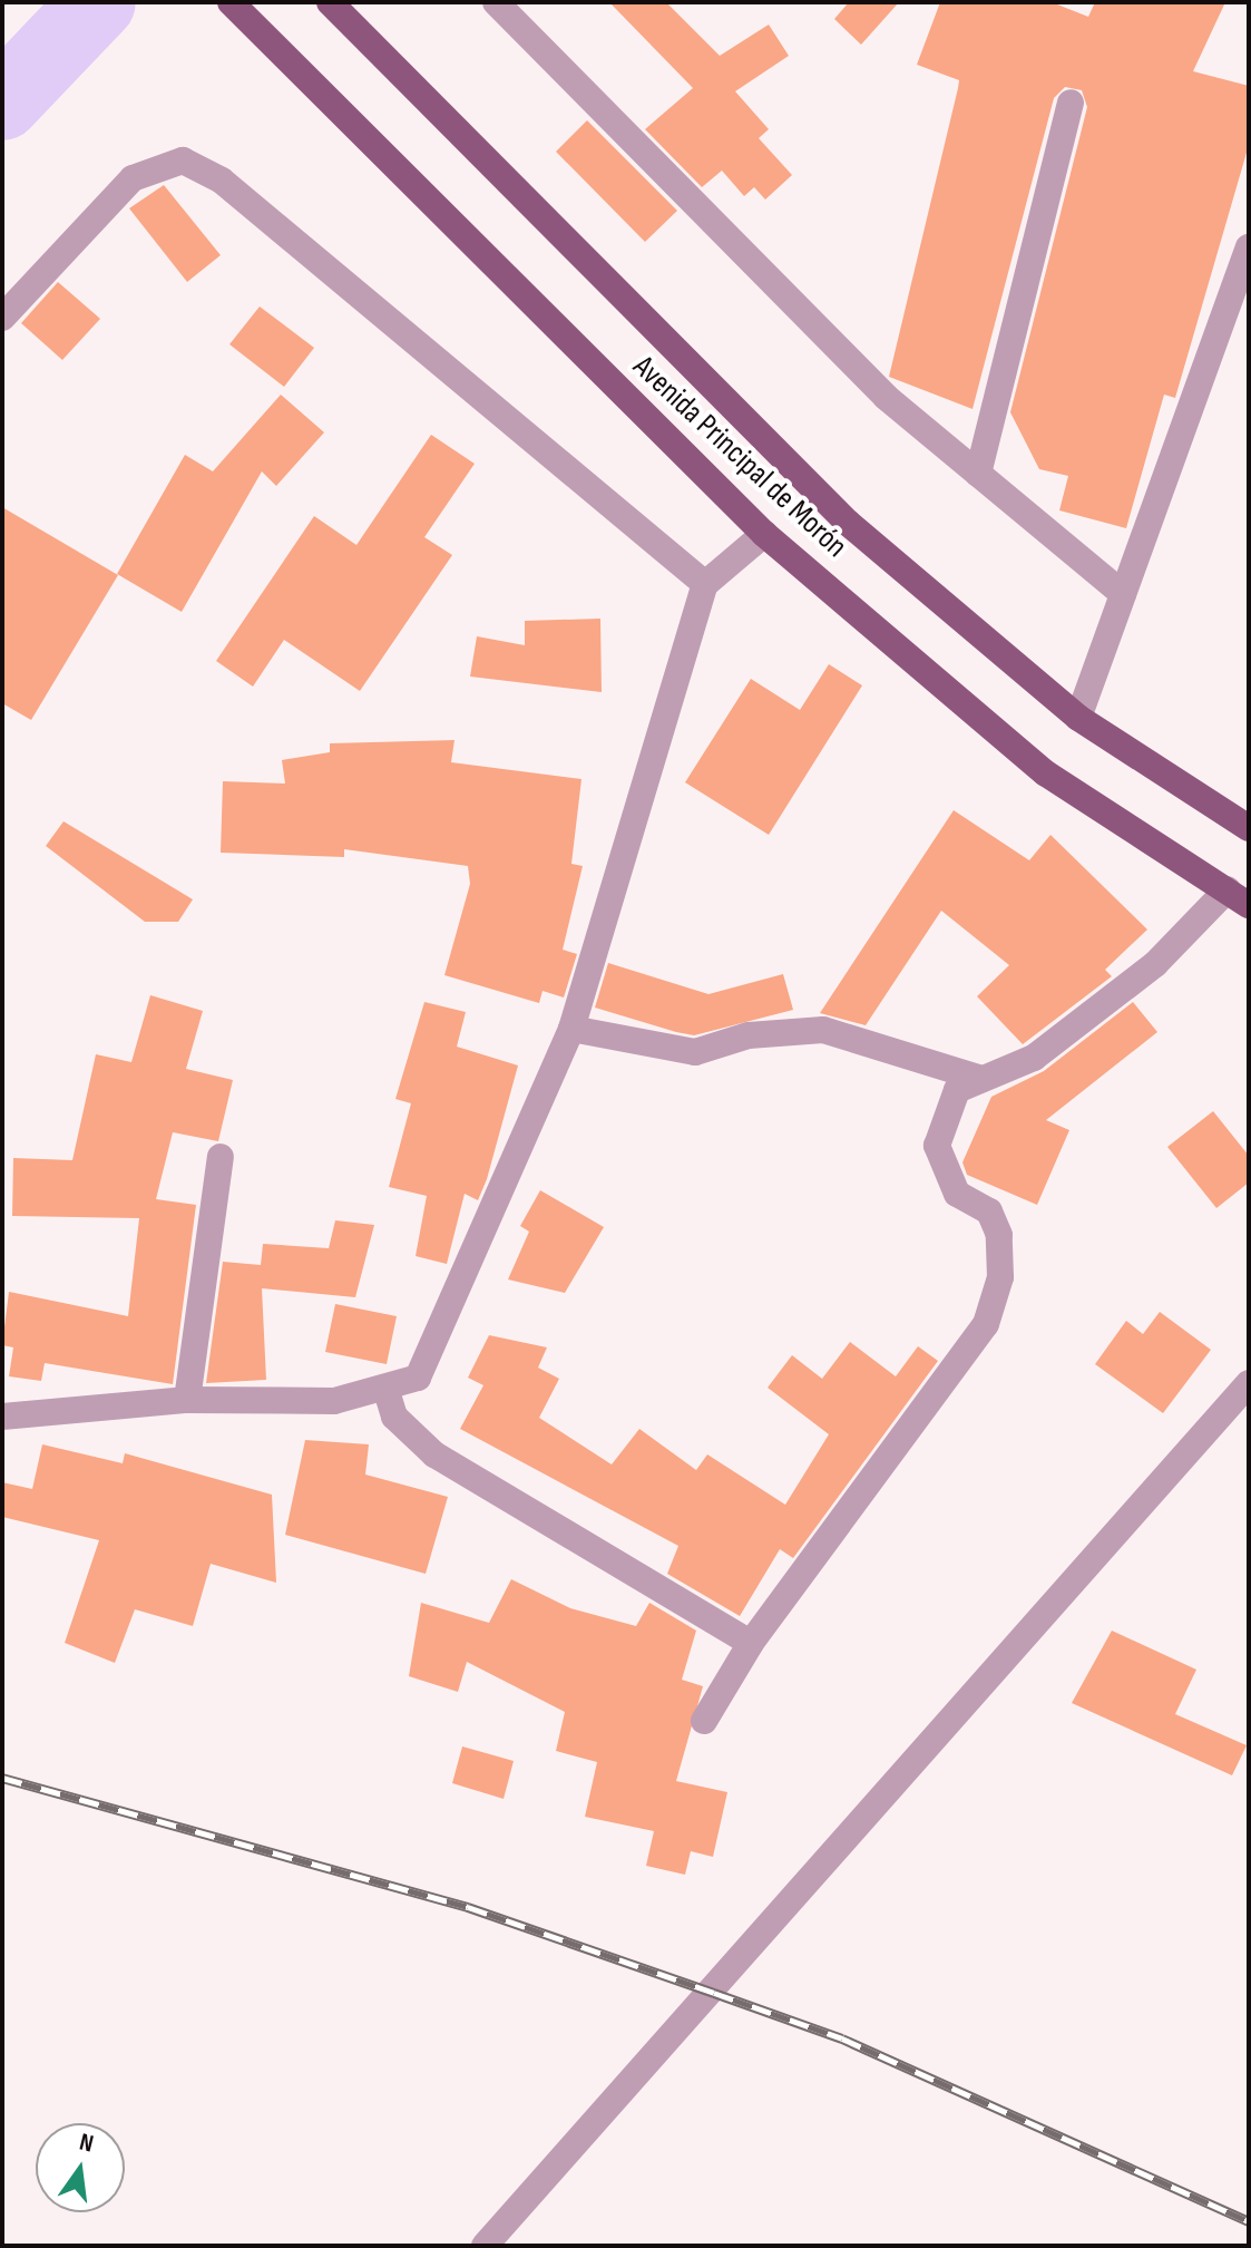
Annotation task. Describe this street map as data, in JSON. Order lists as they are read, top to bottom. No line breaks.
{"streets":{"main road":["Avenida Principal de Morón"]},"north":"top"}
